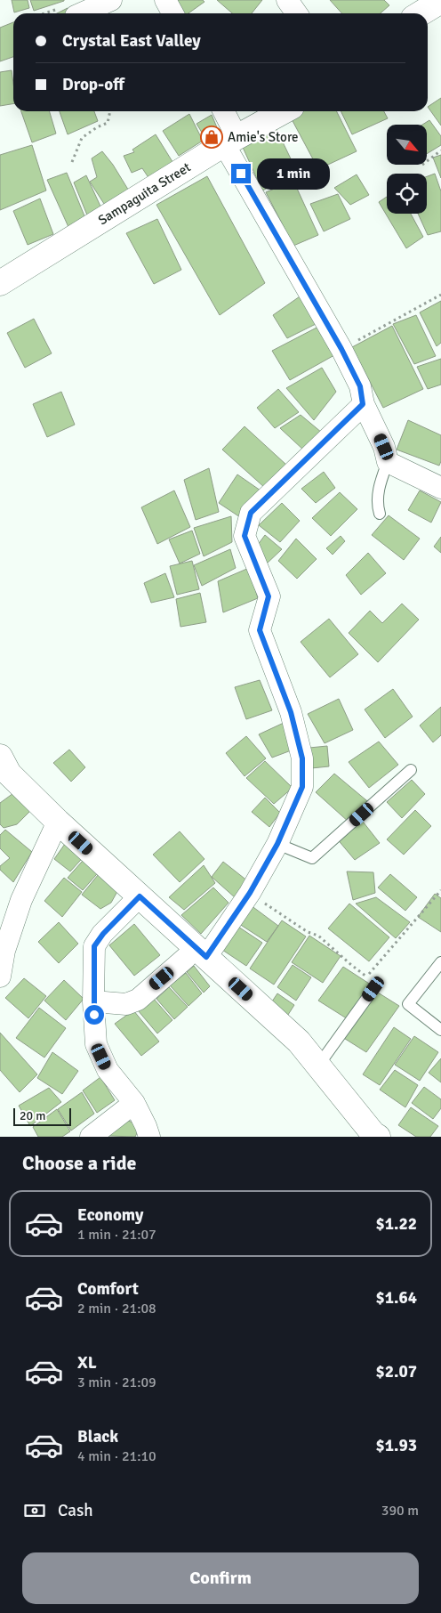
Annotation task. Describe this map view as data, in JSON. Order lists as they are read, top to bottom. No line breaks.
{"streets":{"street":["Sampaguita Street"]},"places":{"shop":["Amie's Store"]},"scale_bar":"20 m","north":"bottom right","page":{"banner":["Crystal East Valley","Drop-off"],"bubble":"1 min","scale":"20 m","heading":"Choose a ride","list":[{"name":"Economy","note":"1 min · 21:07","value":"$1.22"},{"name":"Comfort","note":"2 min · 21:08","value":"$1.64"},{"name":"XL","note":"3 min · 21:09","value":"$2.07"},{"name":"Black","note":"4 min · 21:10","value":"$1.93"}],"pay":["Cash","390 m"],"buttons":"Confirm"}}
